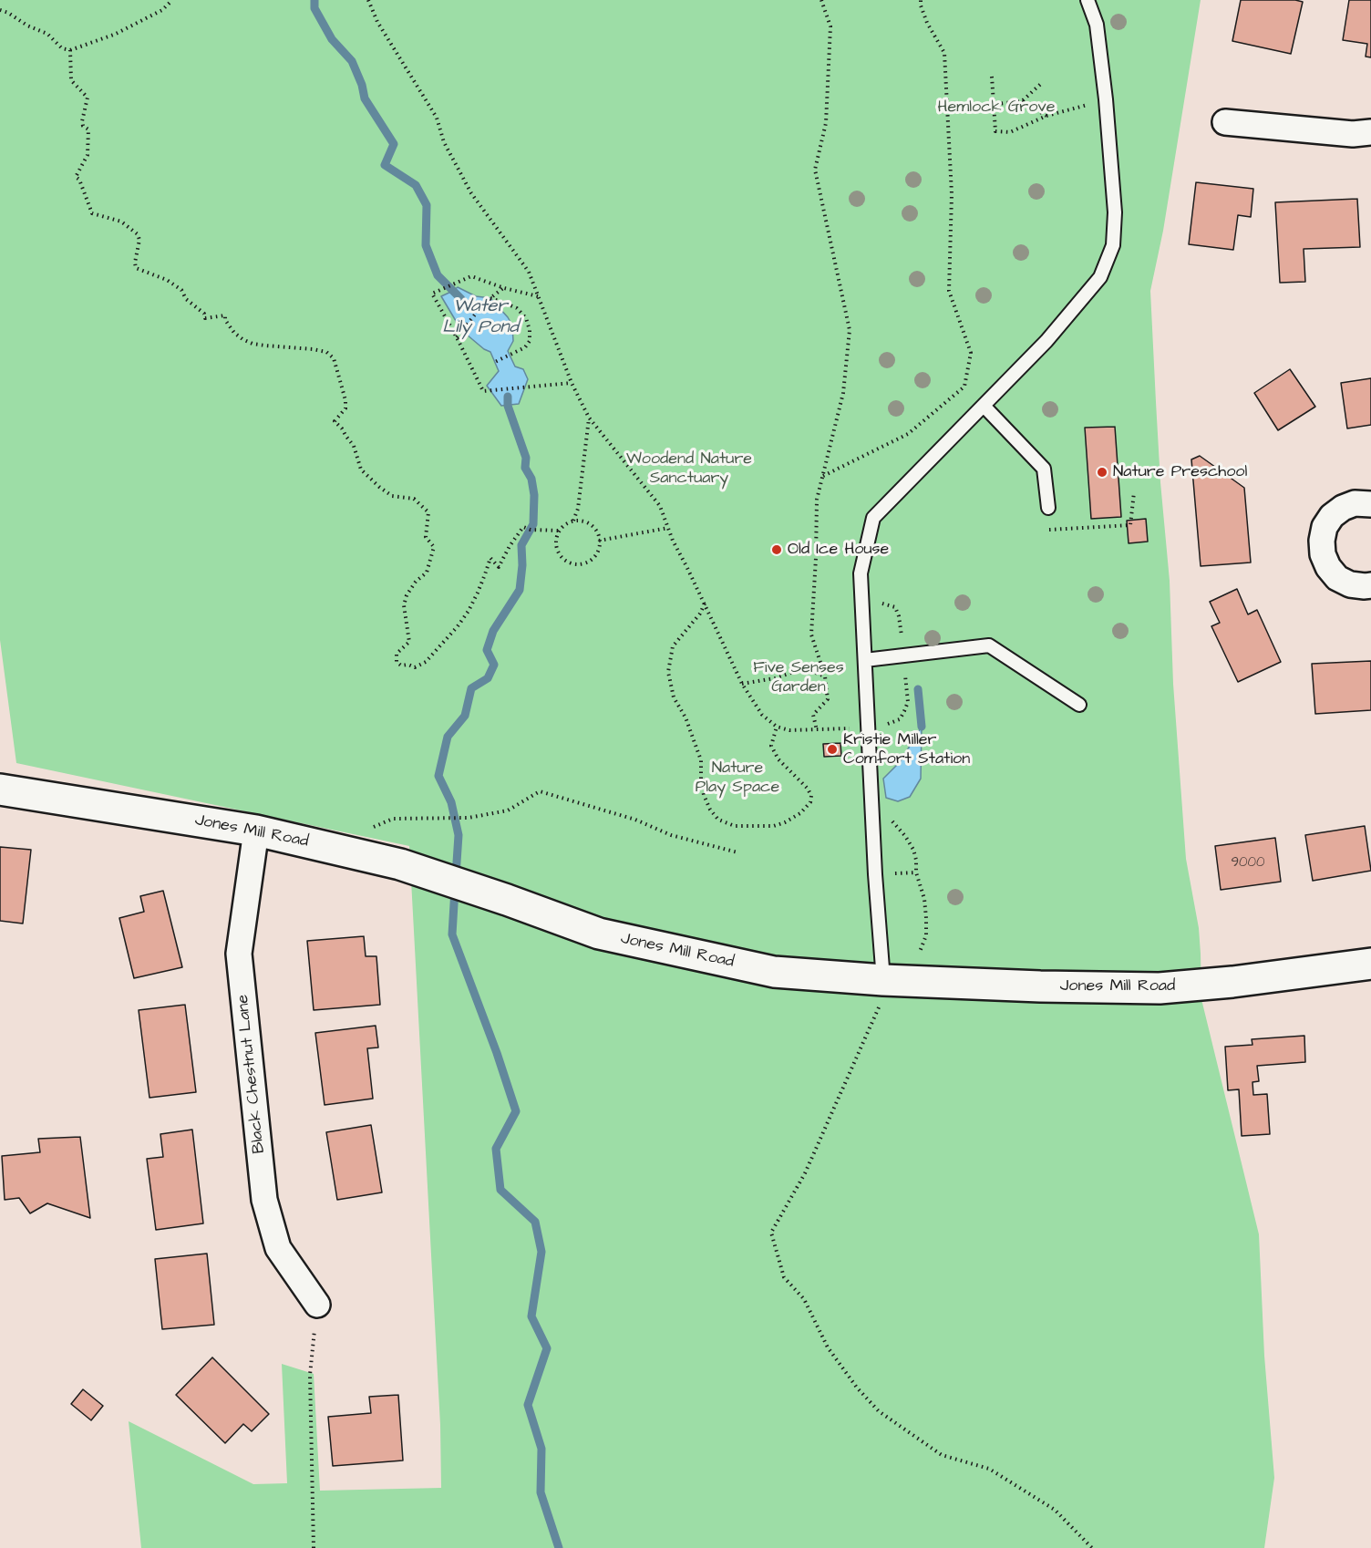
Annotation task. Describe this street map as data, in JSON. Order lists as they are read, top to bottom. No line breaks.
{"streets":{"street":["Jones Mill Road","Black Chestnut Lane"]},"crossings":[["Jones Mill Road","Black Chestnut Lane"]],"water":["Water Lily Pond"],"parks":["Hemlock Grove","Woodend Nature Sanctuary","Five Senses Garden","Nature Play Space"],"places":["Nature Preschool","Old Ice House","Kristie Miller Comfort Station"],"house_numbers":["9000"]}
